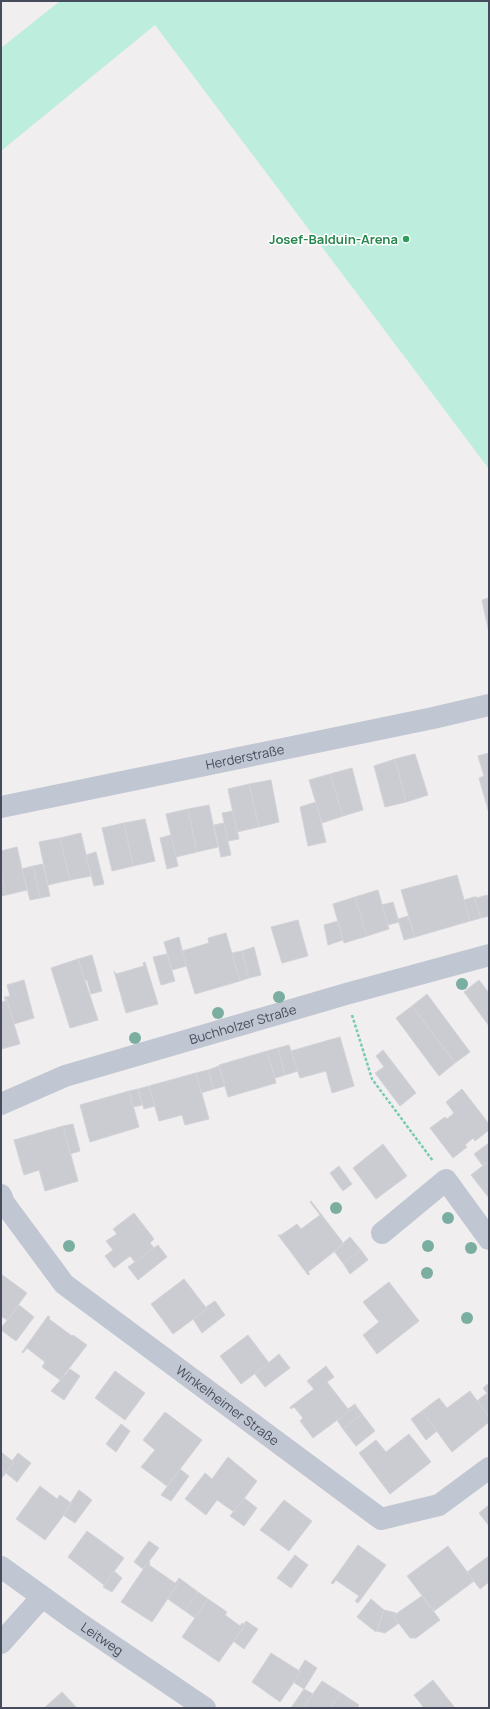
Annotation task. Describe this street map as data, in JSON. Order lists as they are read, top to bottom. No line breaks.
{"streets":{"street":["Herderstraße","Buchholzer Straße","Winkelheimer Straße","Leitweg"]},"places":["Josef-Balduin-Arena"]}
